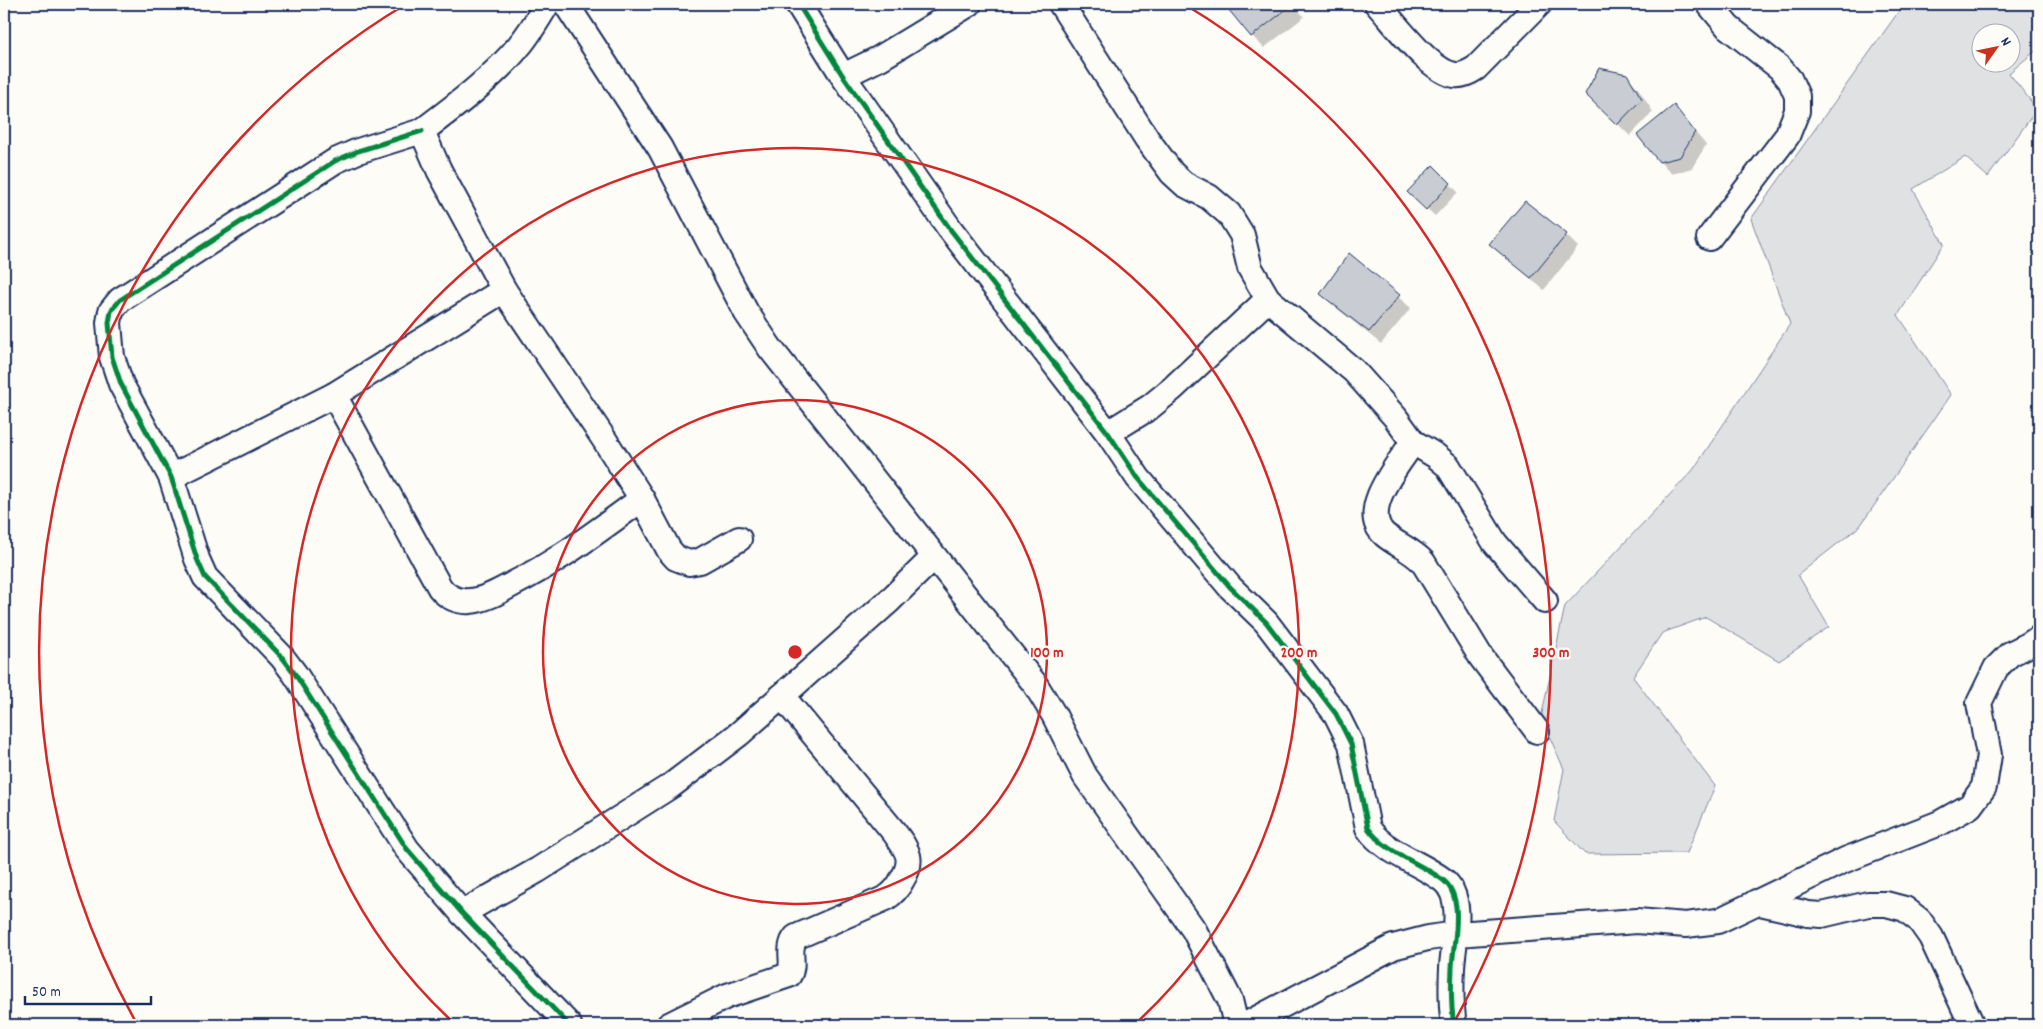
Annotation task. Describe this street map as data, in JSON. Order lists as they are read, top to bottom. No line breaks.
{"scale_bar":"50 m","north":"top right","rings":["100 m","200 m","300 m"]}
